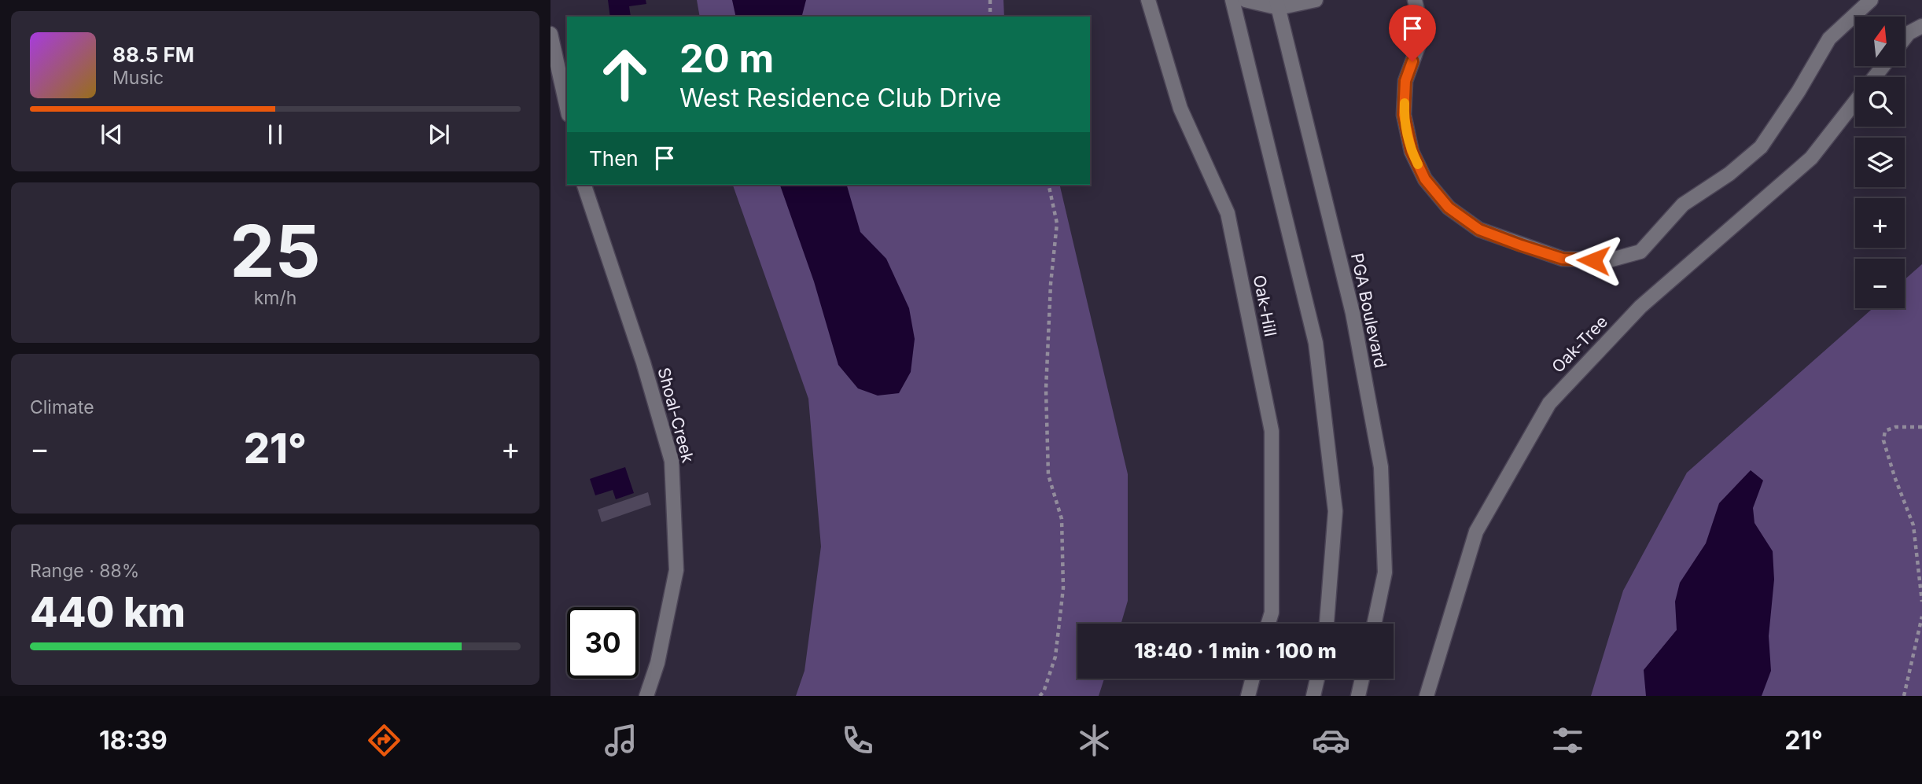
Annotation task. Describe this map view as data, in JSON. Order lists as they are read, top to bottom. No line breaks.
{"streets":{"street":["Oak-Hill","PGA Boulevard","Oak-Tree","Shoal-Creek"]},"north":"top","page":{"map_buttons":["+","−"],"turn":["20 m","West Residence Club Drive"],"song":["88.5 FM","Music"],"then":"Then","tile":[["25","km/h"],"Climate",["Range · 88%","440 km"]],"heat":["−","21°","+"],"limit":"30","trip":"18:40 · 1 min · 100 m","tabs":["18:39","21°"]}}
